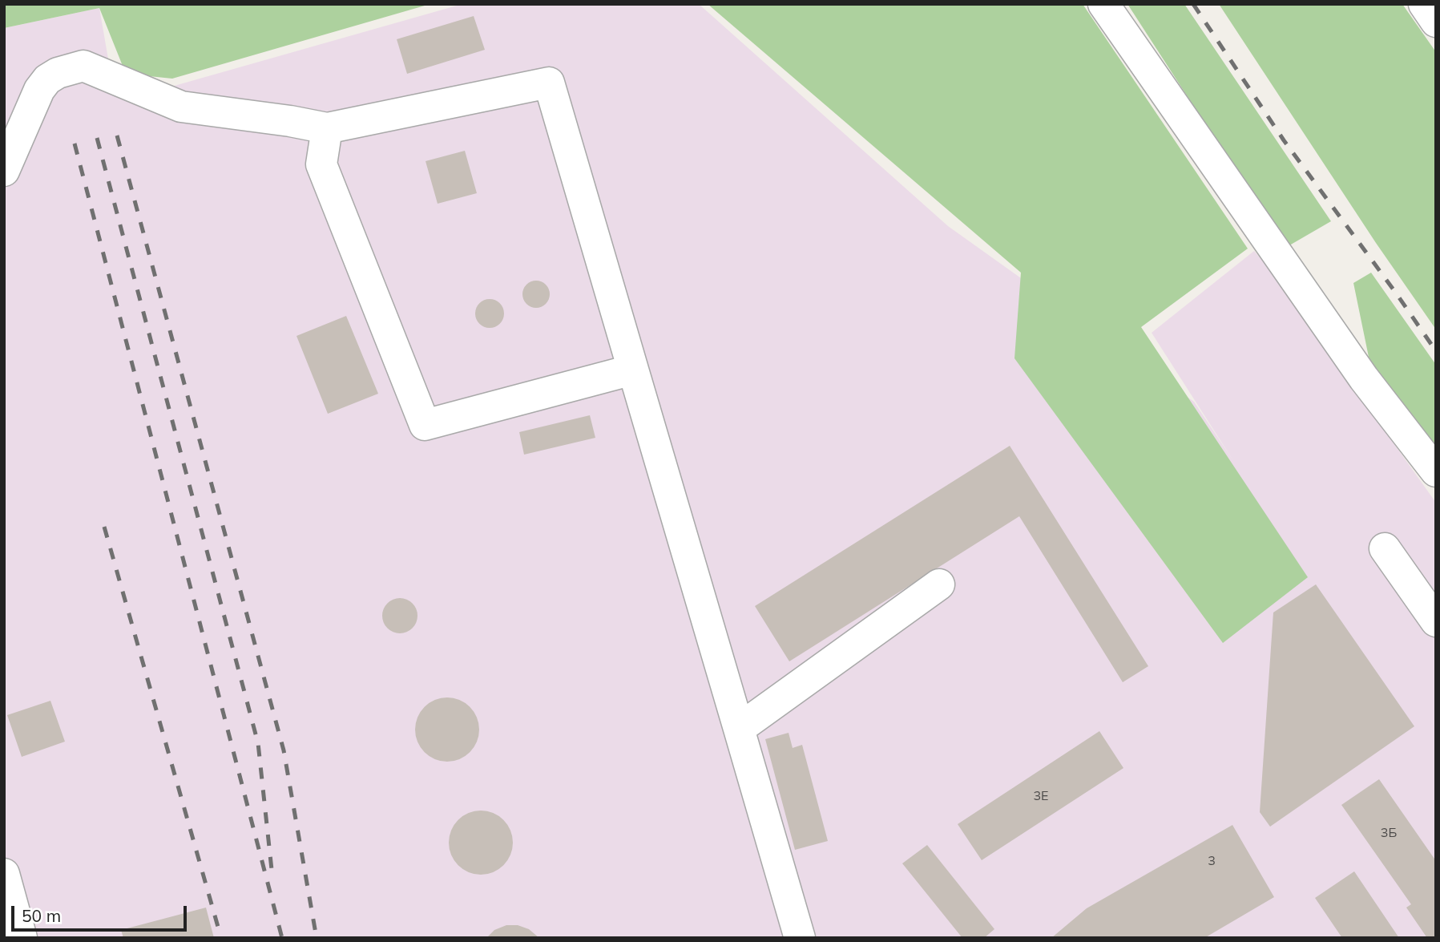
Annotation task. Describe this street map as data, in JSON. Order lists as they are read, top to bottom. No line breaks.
{"house_numbers":["3Е","3Б","3"],"scale_bar":"50 m"}
